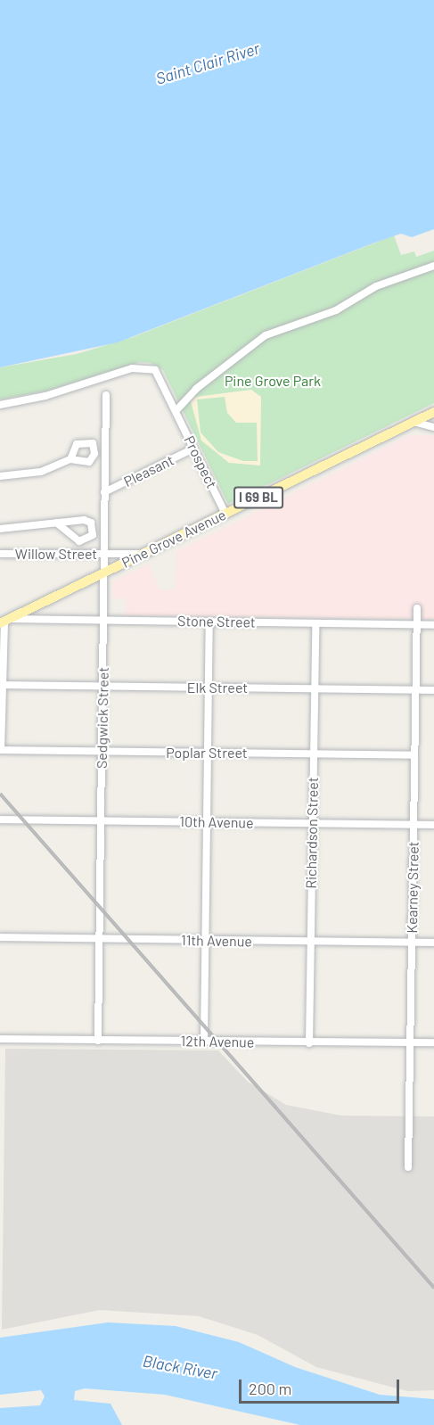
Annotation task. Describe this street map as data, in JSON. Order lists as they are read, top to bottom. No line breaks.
{"streets":{"main road":["I 69 BL","Pine Grove Avenue"],"street":["Prospect","Pleasant","Willow Street","Stone Street","Elk Street","Sedgwick Street","Poplar Street","10th Avenue","Richardson Street","Kearney Street","11th Avenue","12th Avenue"]},"crossings":[["Prospect","Pleasant"],["Prospect","Pine Grove Avenue"],["Pleasant","Sedgwick Street"],["Pine Grove Avenue","Willow Street"],["Pine Grove Avenue","Stone Street"],["Pine Grove Avenue","Sedgwick Street"],["Willow Street","Sedgwick Street"],["Stone Street","Sedgwick Street"],["Stone Street","Richardson Street"],["Stone Street","Kearney Street"],["Elk Street","Sedgwick Street"],["Elk Street","Richardson Street"],["Elk Street","Kearney Street"],["Sedgwick Street","Poplar Street"],["Sedgwick Street","10th Avenue"],["Sedgwick Street","11th Avenue"],["Sedgwick Street","12th Avenue"],["Poplar Street","Richardson Street"],["Poplar Street","Kearney Street"],["10th Avenue","Richardson Street"],["10th Avenue","Kearney Street"],["Richardson Street","11th Avenue"],["Richardson Street","12th Avenue"],["Kearney Street","11th Avenue"],["Kearney Street","12th Avenue"]],"water":["Saint Clair River","Black River"],"parks":["Pine Grove Park"],"scale_bar":"200 m"}
